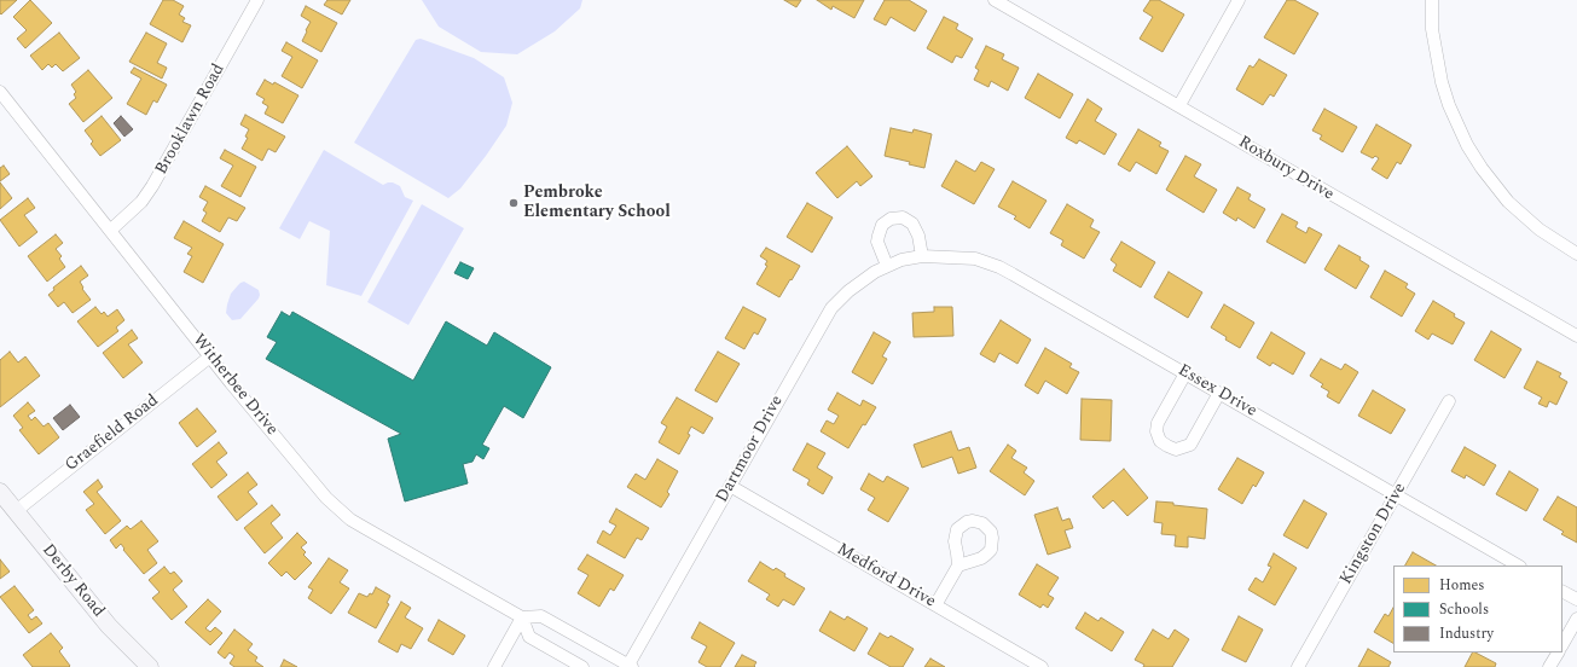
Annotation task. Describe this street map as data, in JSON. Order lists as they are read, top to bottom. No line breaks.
{"streets":{"street":["Brooklawn Road","Roxbury Drive","Witherbee Drive","Essex Drive","Graefield Road","Dartmoor Drive","Kingston Drive","Medford Drive","Derby Road"]},"crossings":[["Brooklawn Road","Witherbee Drive"],["Witherbee Drive","Graefield Road"],["Witherbee Drive","Dartmoor Drive"],["Essex Drive","Dartmoor Drive"],["Essex Drive","Kingston Drive"],["Graefield Road","Derby Road"],["Dartmoor Drive","Medford Drive"]],"places":["Pembroke Elementary School"],"legend":["Homes","Schools","Industry"]}
